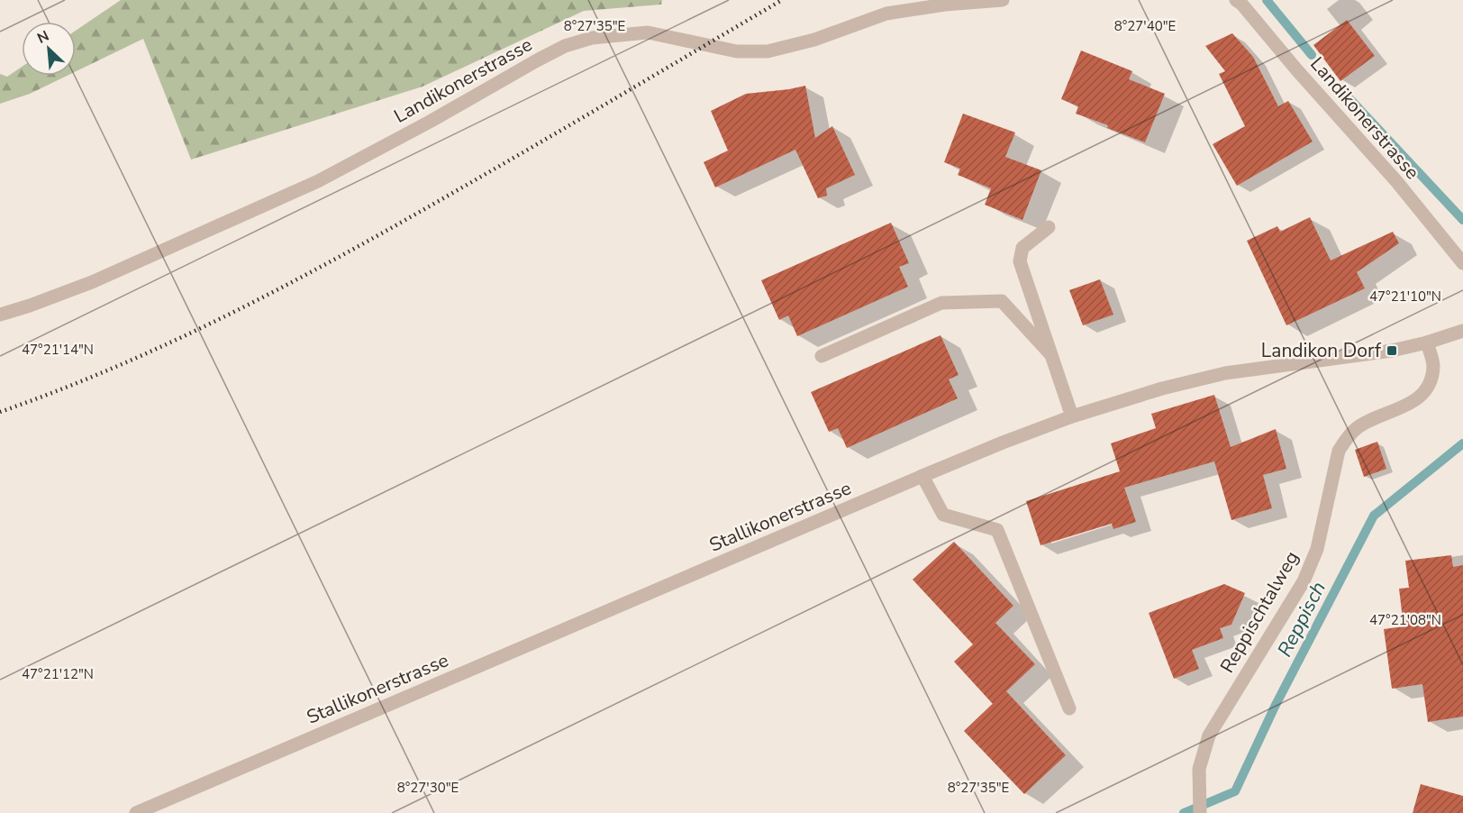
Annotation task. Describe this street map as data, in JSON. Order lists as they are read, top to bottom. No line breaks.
{"streets":{"street":["Landikonerstrasse","Stallikonerstrasse","Reppischtalweg"]},"crossings":[["Stallikonerstrasse","Reppischtalweg"]],"water":["Reppisch"],"places":{"transit":["Landikon Dorf"]},"north":"top left","coordinates":["8°27'35\"E","8°27'40\"E","47°21'10\"N","47°21'14\"N","47°21'08\"N","47°21'12\"N","8°27'30\"E"]}
